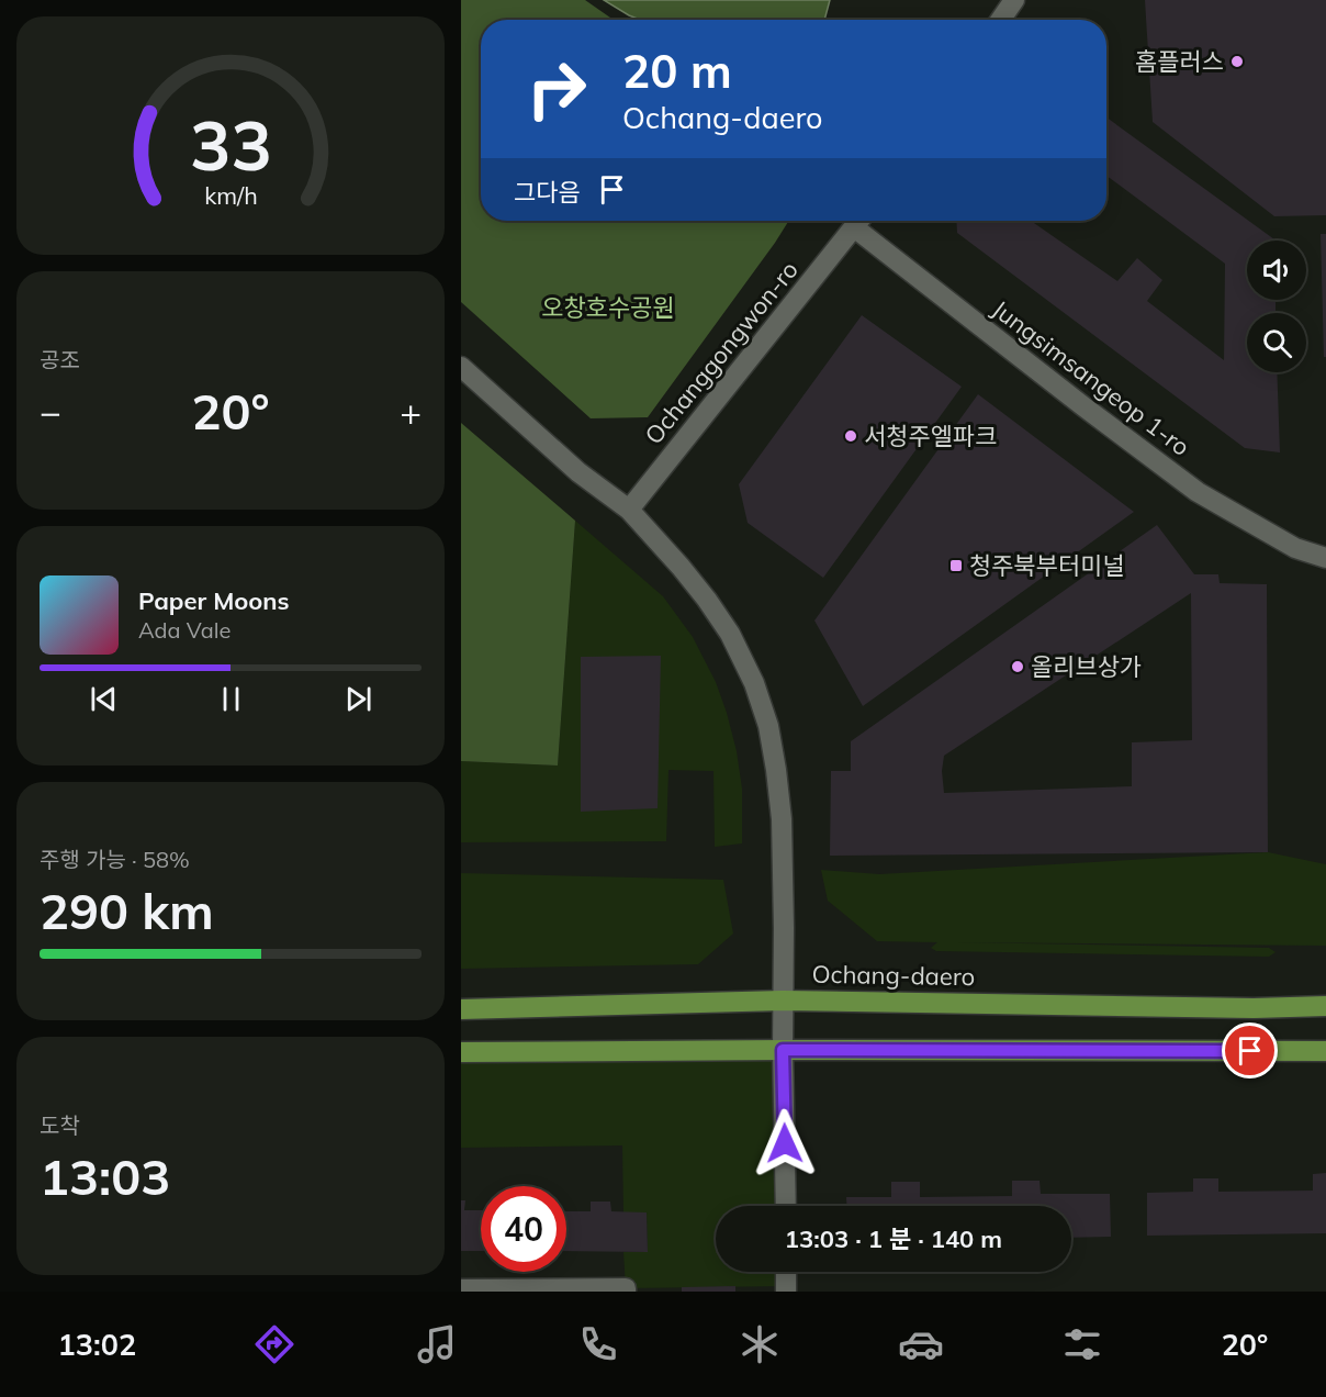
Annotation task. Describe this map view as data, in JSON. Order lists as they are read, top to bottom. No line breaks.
{"streets":{"main road":["Ochang-daero"],"street":["Ochanggongwon-ro","Jungsimsangeop 1-ro"]},"parks":["오창호수공원"],"places":{"other":["홈플러스","서청주엘파크","올리브상가"],"transit":["청주북부터미널"]},"page":{"turn":["20 m","Ochang-daero"],"then":"그다음","tile":["공조",["주행 가능 · 58%","290 km"],["도착","13:03"]],"heat":["−","20°","+"],"song":["Paper Moons","Ada Vale"],"limit":"40","trip":"13:03 · 1 분 · 140 m","tabs":["13:02","20°"],"gauge":["33","km/h"]}}
